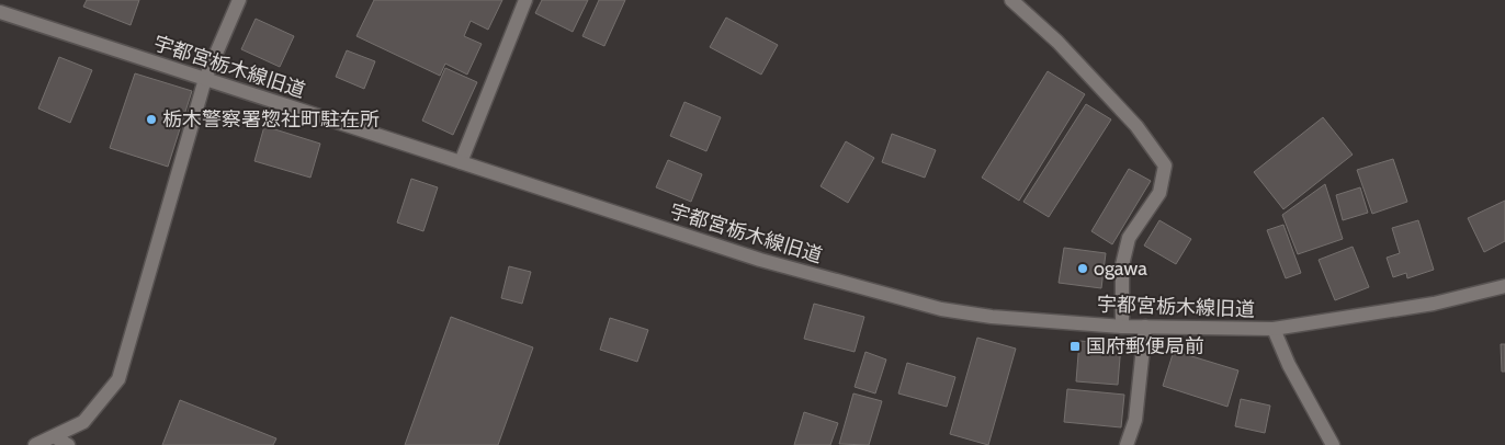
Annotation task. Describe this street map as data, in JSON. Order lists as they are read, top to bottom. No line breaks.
{"streets":{"street":["宇都宮栃木線旧道"]},"places":{"other":["栃木警察署惣社町駐在所","ogawa"],"transit":["国府郵便局前"]}}
